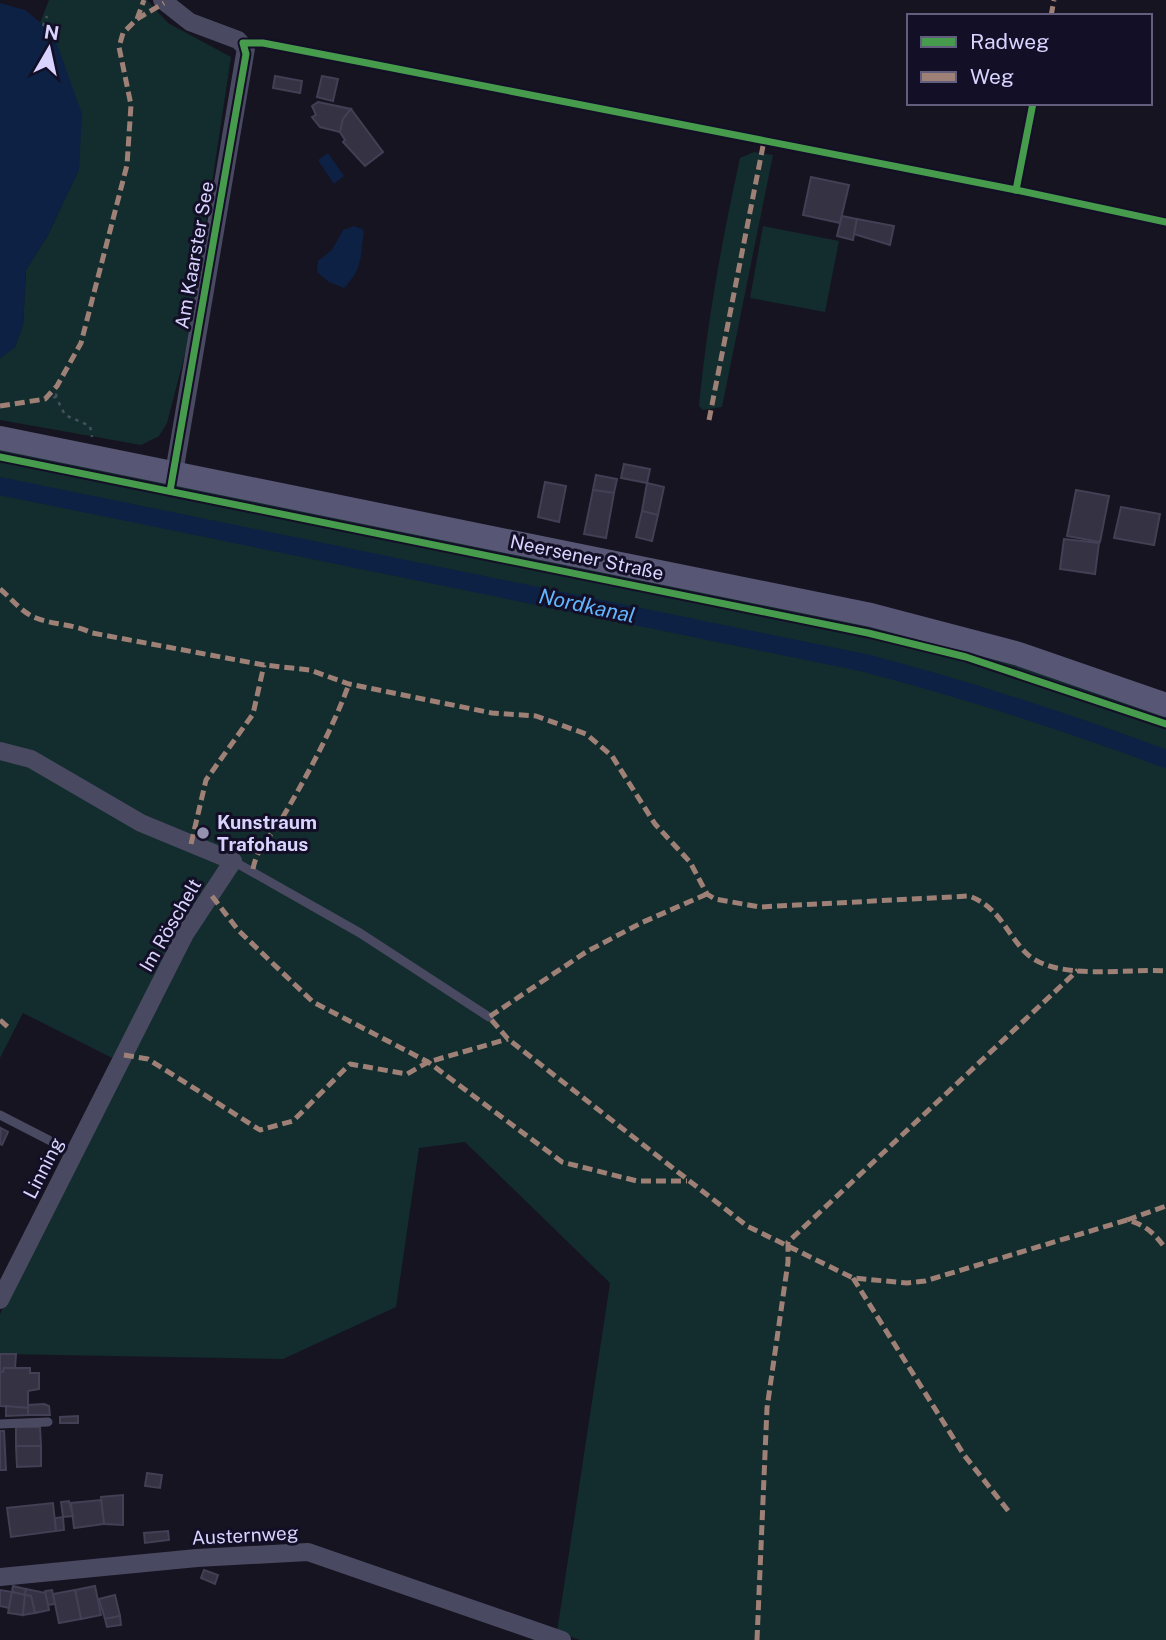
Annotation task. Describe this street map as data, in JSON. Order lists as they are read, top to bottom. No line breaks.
{"streets":{"main road":["Neersener Straße"],"street":["Am Kaarster See","Im Röschelt","Linning","Austernweg"]},"crossings":[["Am Kaarster See","Neersener Straße"],["Im Röschelt","Linning"]],"water":["Nordkanal"],"places":["Kunstraum Trafohaus"],"legend":["Radweg","Weg"],"north":"top"}
